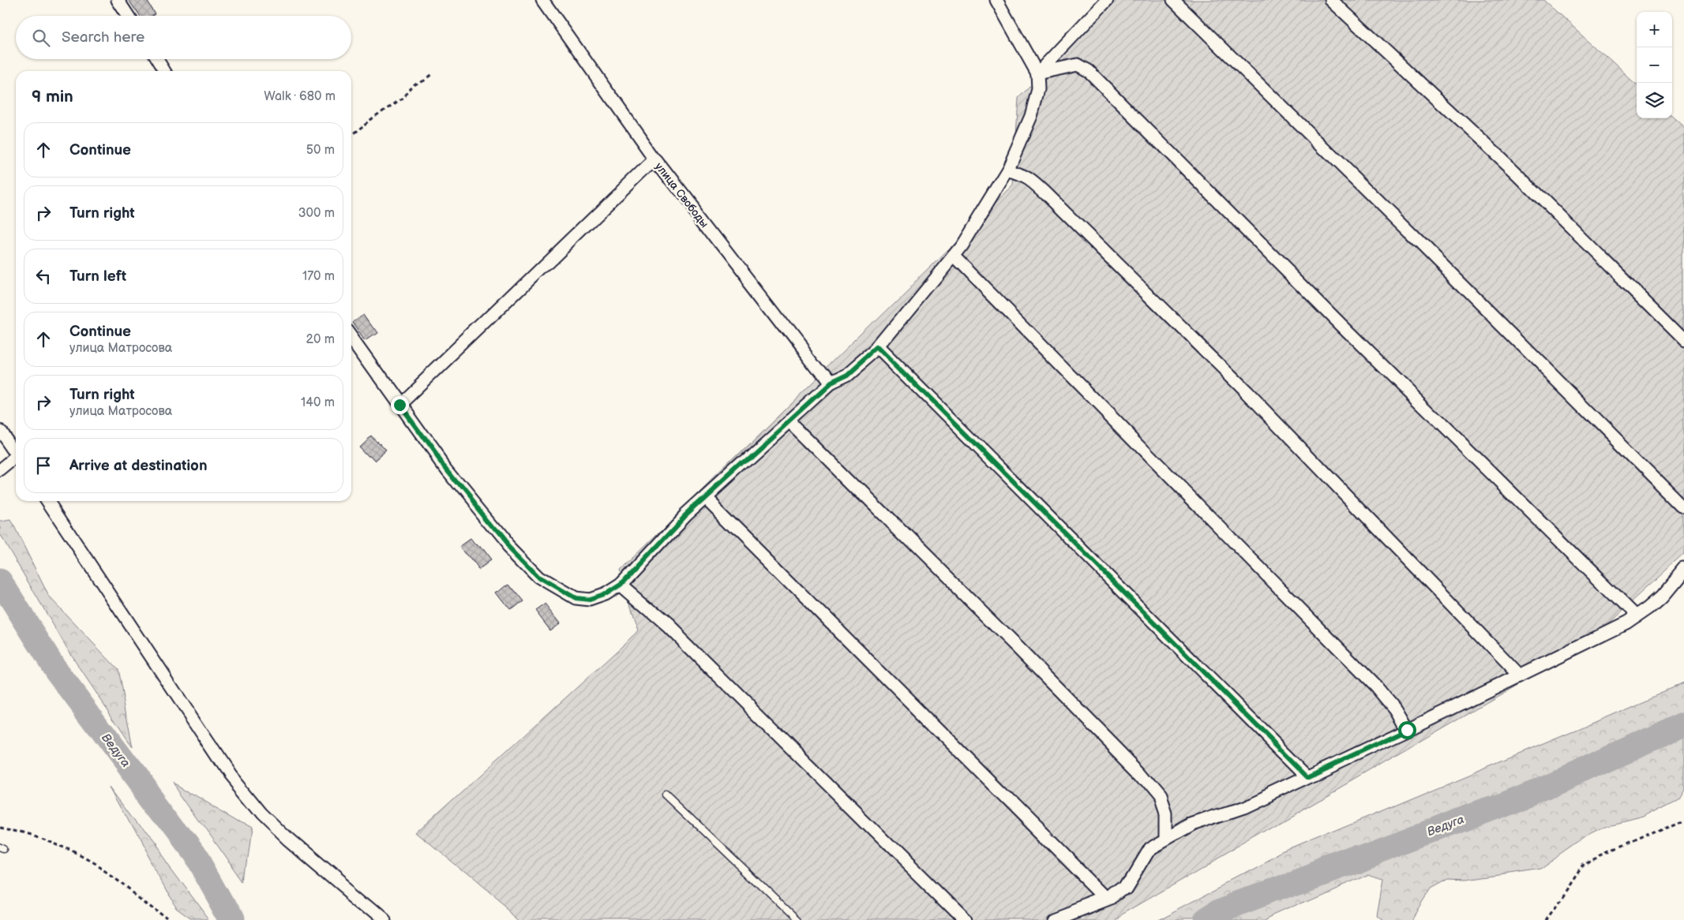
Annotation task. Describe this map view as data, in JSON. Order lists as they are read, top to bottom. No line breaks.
{"streets":{"street":["улица Свободы"]},"water":["Ведуга"],"page":{"map_buttons":["+","−"],"search":"Search here","heading":["9 min","Walk · 680 m"],"list":[["Continue","50 m"],["Turn right","300 m"],["Turn left","170 m"],["Continue","улица Матросова","20 m"],["Turn right","улица Матросова","140 m"],"Arrive at destination"]}}
